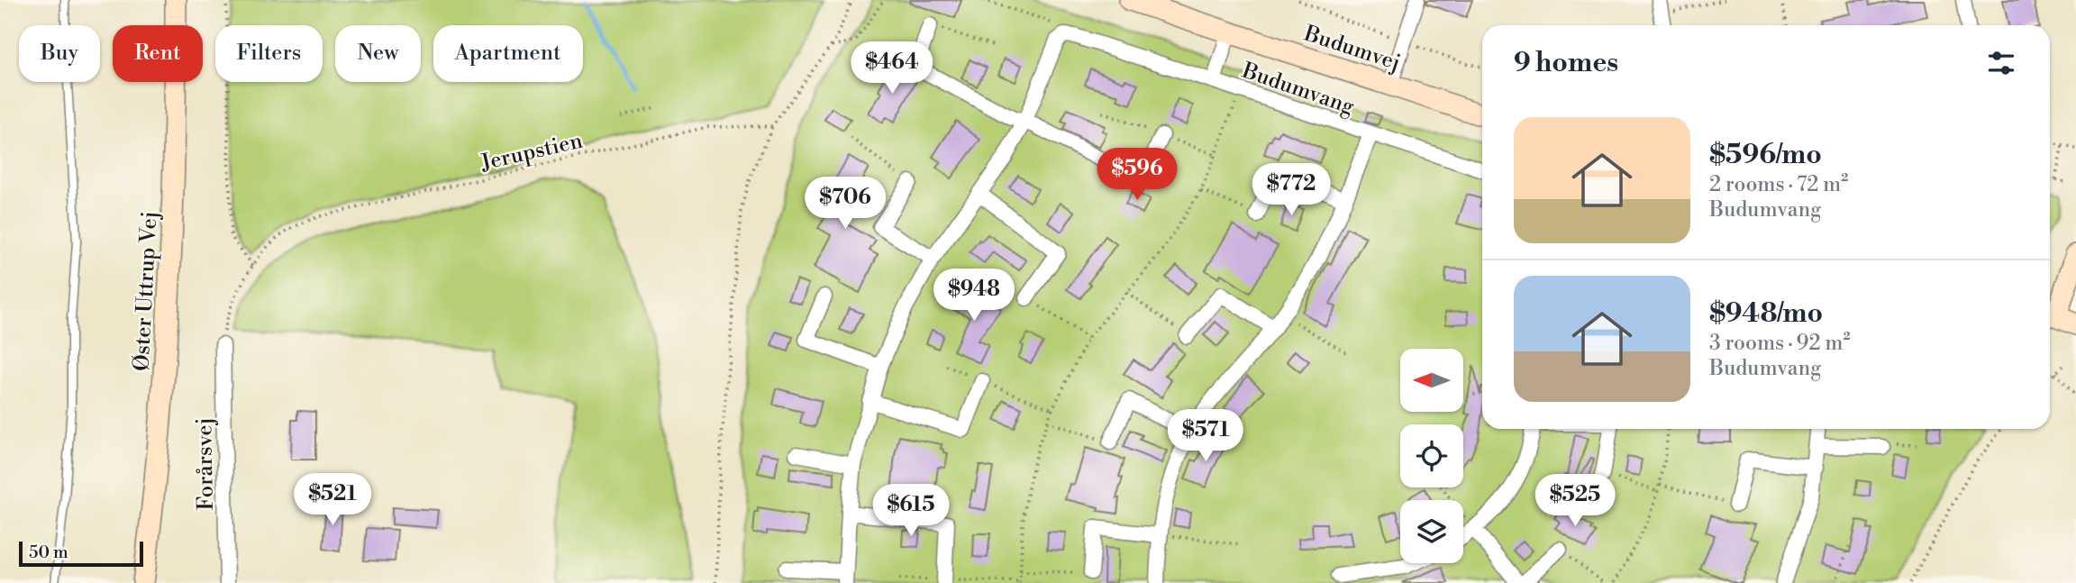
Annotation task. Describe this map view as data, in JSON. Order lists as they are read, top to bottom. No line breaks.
{"streets":{"street":["Budumvej","Budumvang","Øster Uttrup Vej","Forårsvej"],"path":["Jerupstien"]},"crossings":[["Budumvej","Budumvang"],["Jerupstien","Forårsvej"]],"scale_bar":"50 m","north":"left","page":{"chip":["Buy","Rent","Filters","New","Apartment"],"heading":"9 homes","price":["$464","$596","$772","$706","$948","$571","$521","$525","$615"],"list":[{"name":"$596/mo","note":"2 rooms · 72 m² · Budumvang"},{"name":"$948/mo","note":"3 rooms · 92 m² · Budumvang"}],"scale":"50 m"}}
